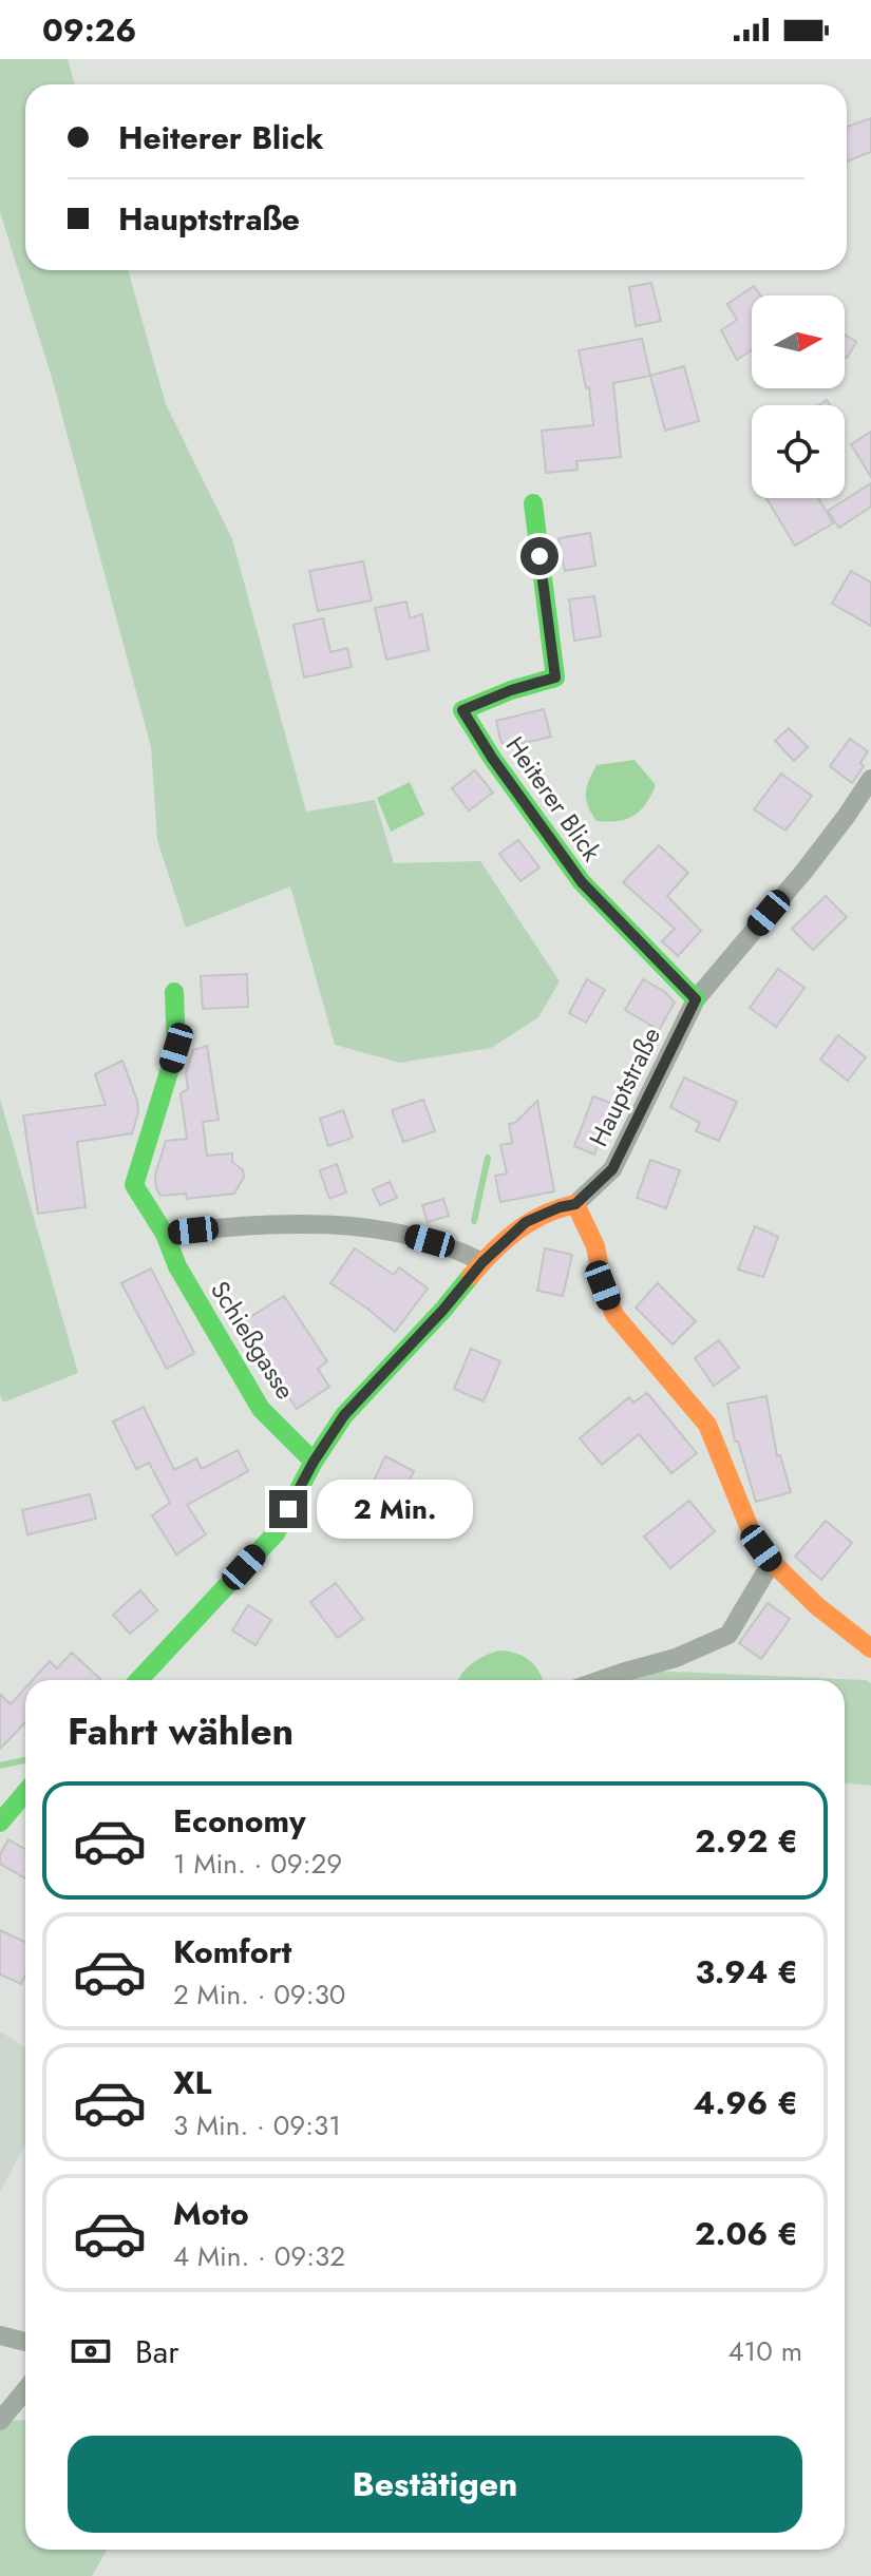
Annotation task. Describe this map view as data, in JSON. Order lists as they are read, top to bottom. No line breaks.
{"streets":{"street":["Heiterer Blick","Hauptstraße","Schießgasse"]},"crossings":[["Heiterer Blick","Hauptstraße"],["Hauptstraße","Schießgasse"]],"north":"right","page":{"status":"09:26","banner":["Heiterer Blick","Hauptstraße"],"bubble":"2 Min.","heading":"Fahrt wählen","list":[{"name":"Economy","note":"1 Min. · 09:29","value":"2.92 €"},{"name":"Komfort","note":"2 Min. · 09:30","value":"3.94 €"},{"name":"XL","note":"3 Min. · 09:31","value":"4.96 €"},{"name":"Moto","note":"4 Min. · 09:32","value":"2.06 €"}],"pay":["Bar","410 m"],"buttons":"Bestätigen"}}
